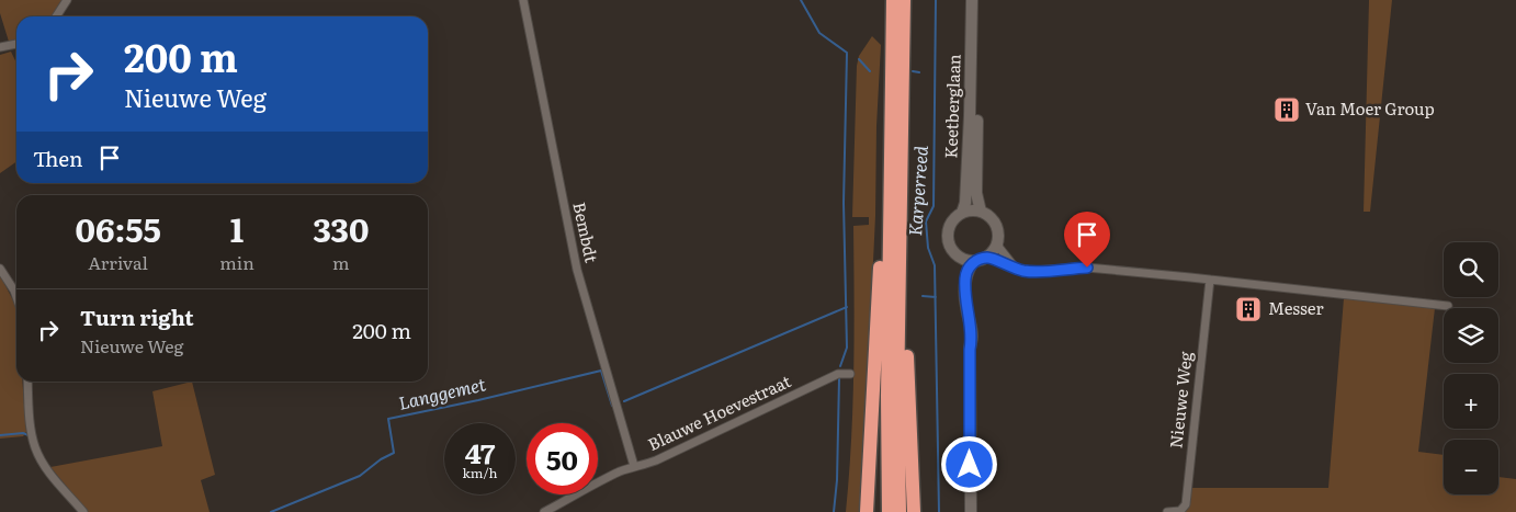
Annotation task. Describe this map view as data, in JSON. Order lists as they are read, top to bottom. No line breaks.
{"streets":{"main road":["Keetberglaan"],"street":["Bembdt","Nieuwe Weg","Blauwe Hoevestraat"]},"crossings":[["Bembdt","Blauwe Hoevestraat"]],"water":["Karperreed","Langgemet"],"places":{"building":["Van Moer Group","Messer"]},"page":{"turn":["200 m","Nieuwe Weg"],"then":"Then","eta":["06:55","Arrival","1","min","330","m"],"map_buttons":["+","−"],"list":[{"name":"Turn right","note":"Nieuwe Weg","value":"200 m"}],"speed":"47 km/h","limit":"50"}}
